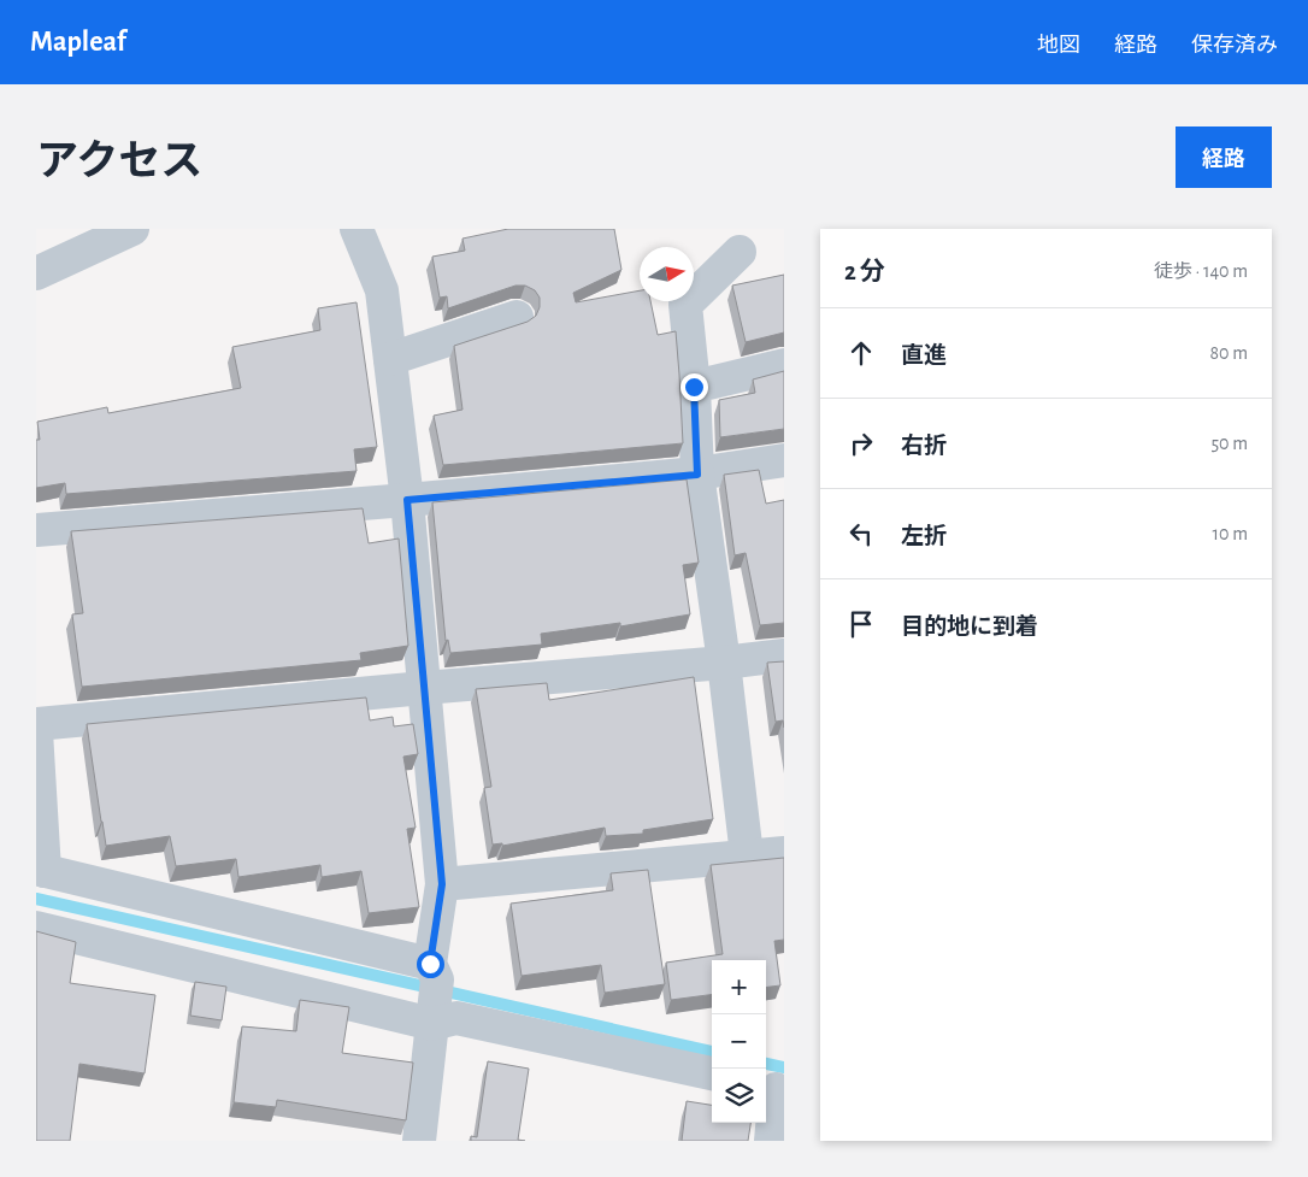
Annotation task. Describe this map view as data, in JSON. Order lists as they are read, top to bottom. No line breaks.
{"north":"right","page":{"header":"Mapleaf","nav":["地図","経路","保存済み"],"title":"アクセス","buttons":"経路","heading":["2 分","徒歩 · 140 m"],"list":[["直進","80 m"],["右折","50 m"],["左折","10 m"],"目的地に到着"],"map_buttons":["+","−"]}}
